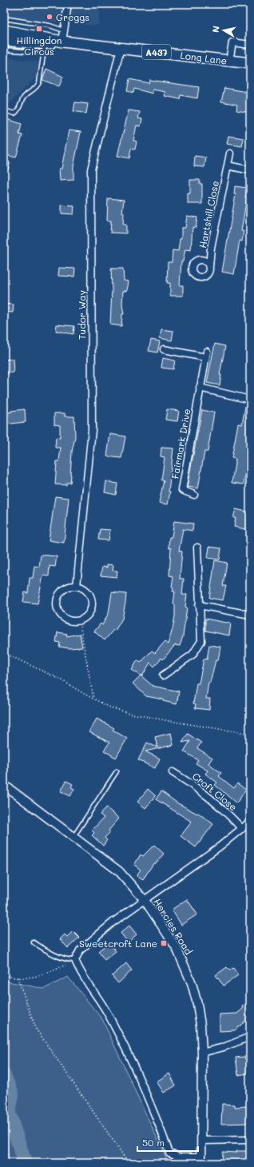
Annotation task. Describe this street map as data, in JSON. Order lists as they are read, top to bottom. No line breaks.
{"streets":{"main road":["A437","Long Lane"],"street":["Hartshill Close","Tudor Way","Fairmark Drive","Croft Close","Hercies Road"]},"crossings":[["Long Lane","Tudor Way"]],"places":{"other":["Greggs"],"transit":["Hillingdon Circus","Sweetcroft Lane"]},"scale_bar":"50 m","north":"left"}
